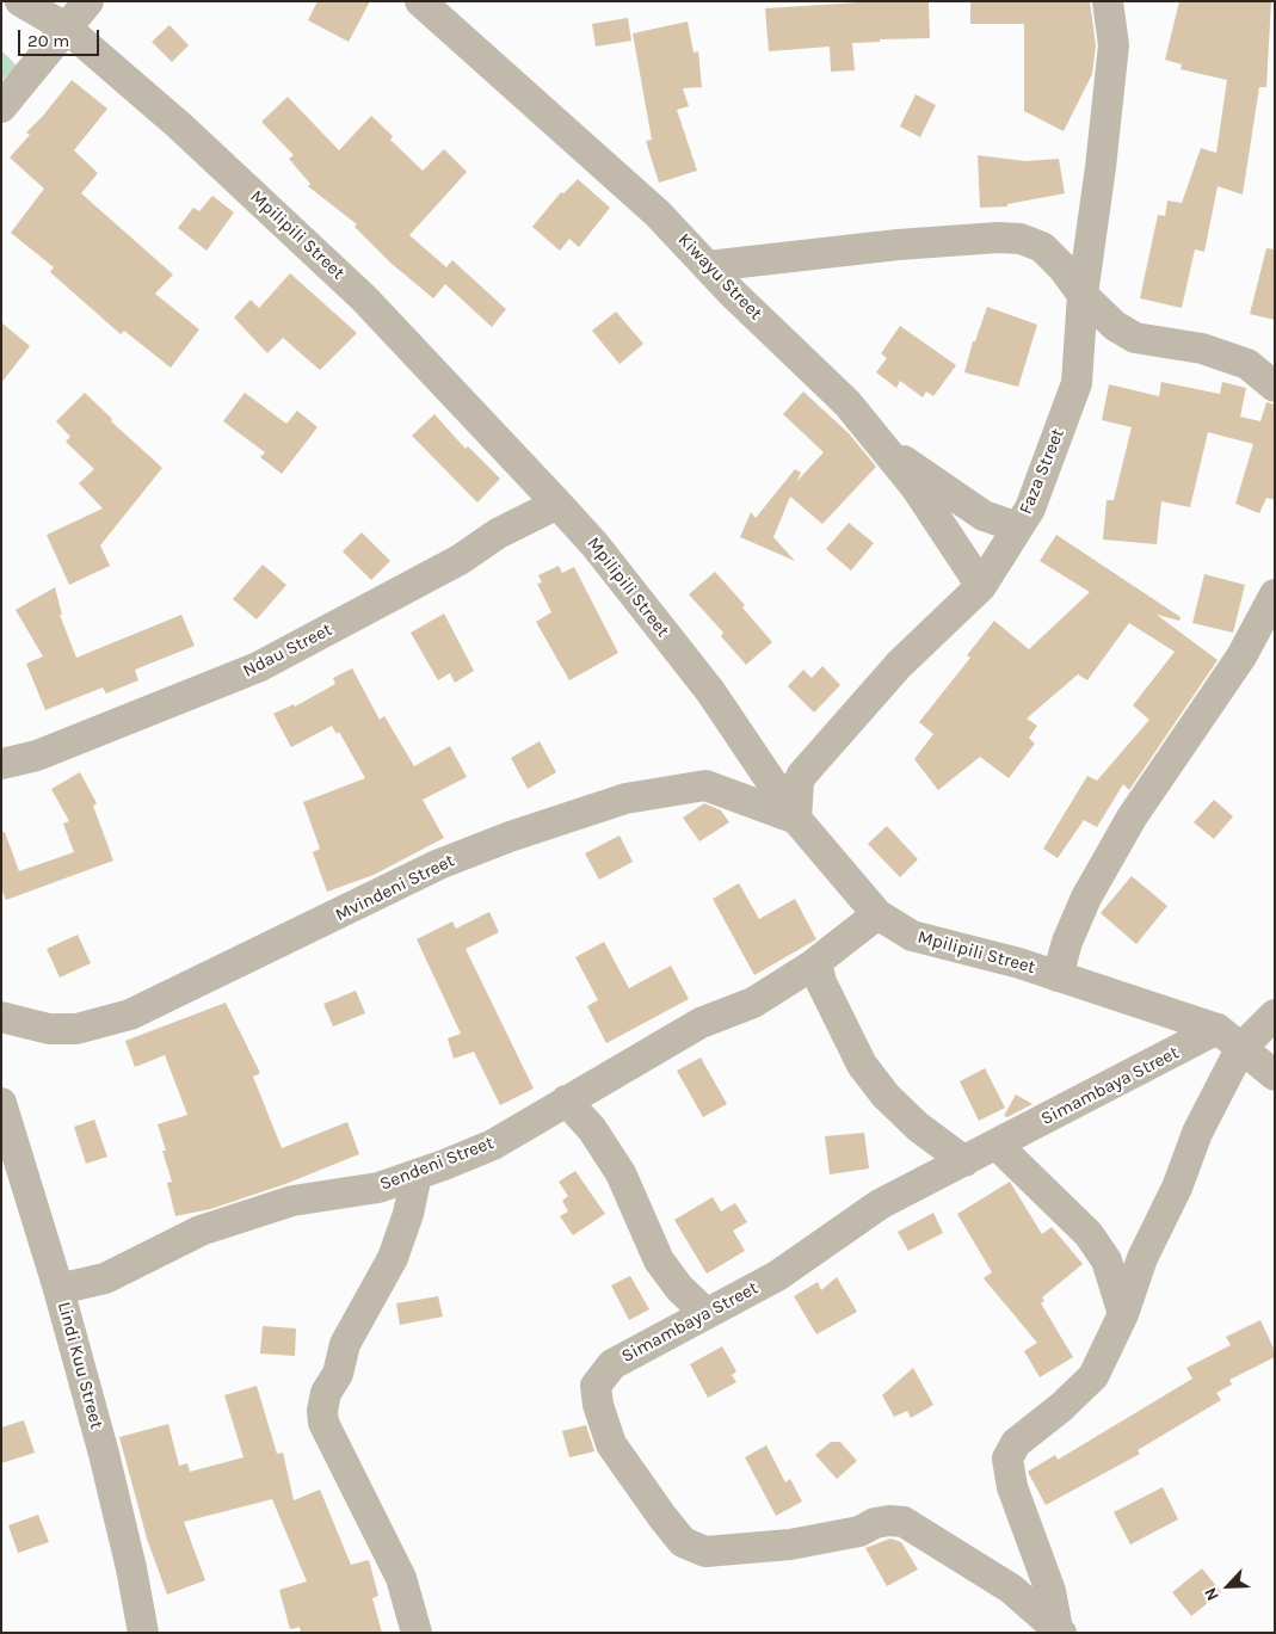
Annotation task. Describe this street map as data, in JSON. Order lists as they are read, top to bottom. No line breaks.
{"streets":{"street":["Mpilipili Street","Kiwayu Street","Faza Street","Ndau Street","Mvindeni Street","Simambaya Street","Sendeni Street","Lindi Kuu Street"]},"crossings":[["Mpilipili Street","Faza Street"],["Mpilipili Street","Ndau Street"],["Mpilipili Street","Mvindeni Street"],["Mpilipili Street","Simambaya Street"],["Mpilipili Street","Sendeni Street"],["Kiwayu Street","Faza Street"],["Faza Street","Mvindeni Street"],["Sendeni Street","Lindi Kuu Street"]],"scale_bar":"20 m","north":"bottom left"}
